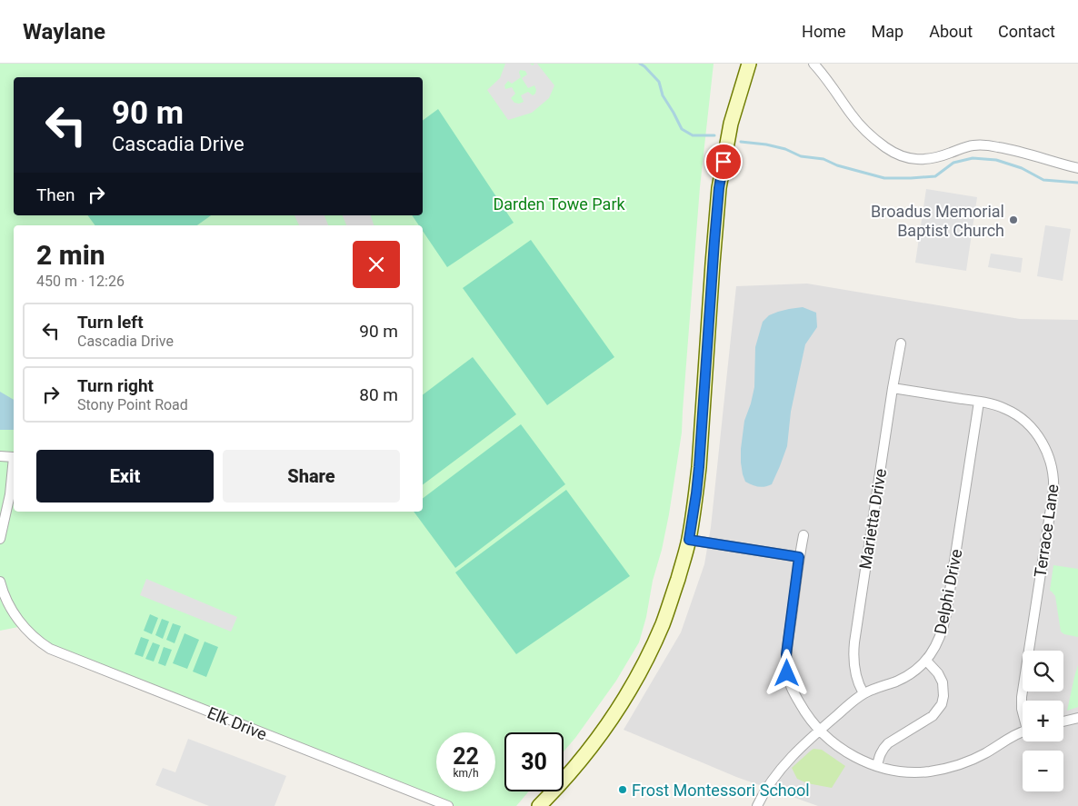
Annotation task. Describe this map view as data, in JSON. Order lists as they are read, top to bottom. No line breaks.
{"streets":{"street":["Marietta Drive","Terrace Lane","Delphi Drive","Elk Drive"]},"crossings":[["Marietta Drive","Terrace Lane"],["Marietta Drive","Delphi Drive"],["Terrace Lane","Delphi Drive"]],"parks":["Darden Towe Park"],"places":["Broadus Memorial Baptist Church","Frost Montessori School"],"page":{"header":"Waylane","nav":["Home","Map","About","Contact"],"turn":["90 m","Cascadia Drive"],"then":"Then","heading":["2 min","450 m · 12:26"],"list":[{"name":"Turn left","note":"Cascadia Drive","value":"90 m"},{"name":"Turn right","note":"Stony Point Road","value":"80 m"}],"buttons":["Exit","Share"],"map_buttons":["+","−"],"speed":"22 km/h","limit":"30"}}
